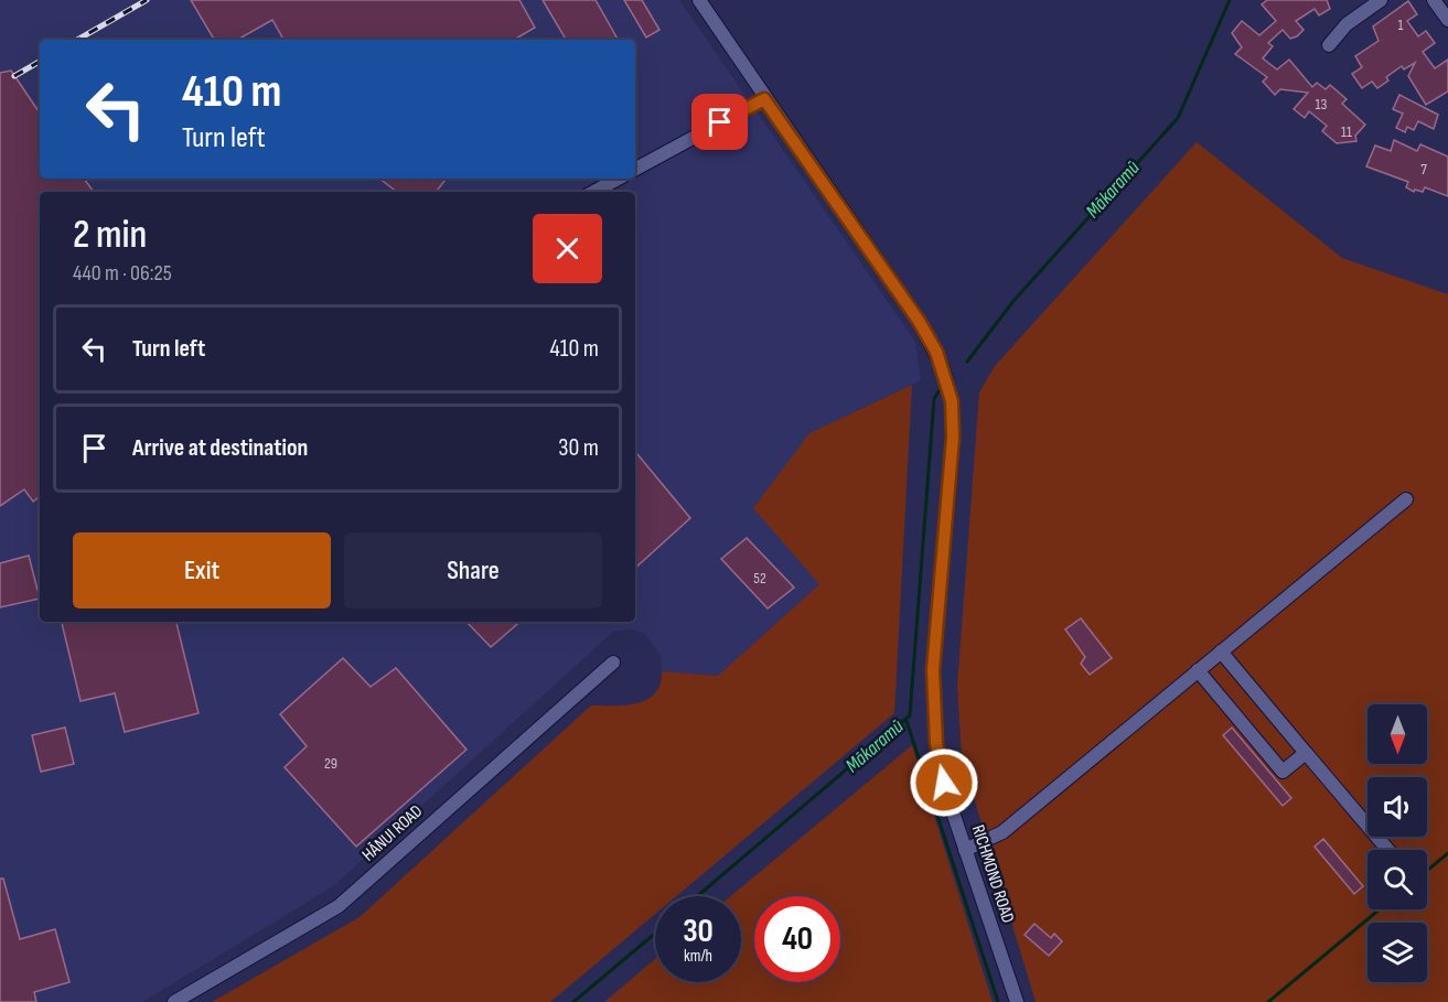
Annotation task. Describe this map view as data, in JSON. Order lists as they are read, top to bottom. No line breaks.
{"streets":{"street":["HĀNUI ROAD","RICHMOND ROAD"]},"water":["Mākaramū"],"house_numbers":["1","13","11","7","52","29"],"north":"bottom","page":{"turn":["410 m","Turn left"],"heading":["2 min","440 m · 06:25"],"list":[{"name":"Turn left","value":"410 m"},{"name":"Arrive at destination","value":"30 m"}],"buttons":["Exit","Share"],"speed":"30 km/h","limit":"40"}}
